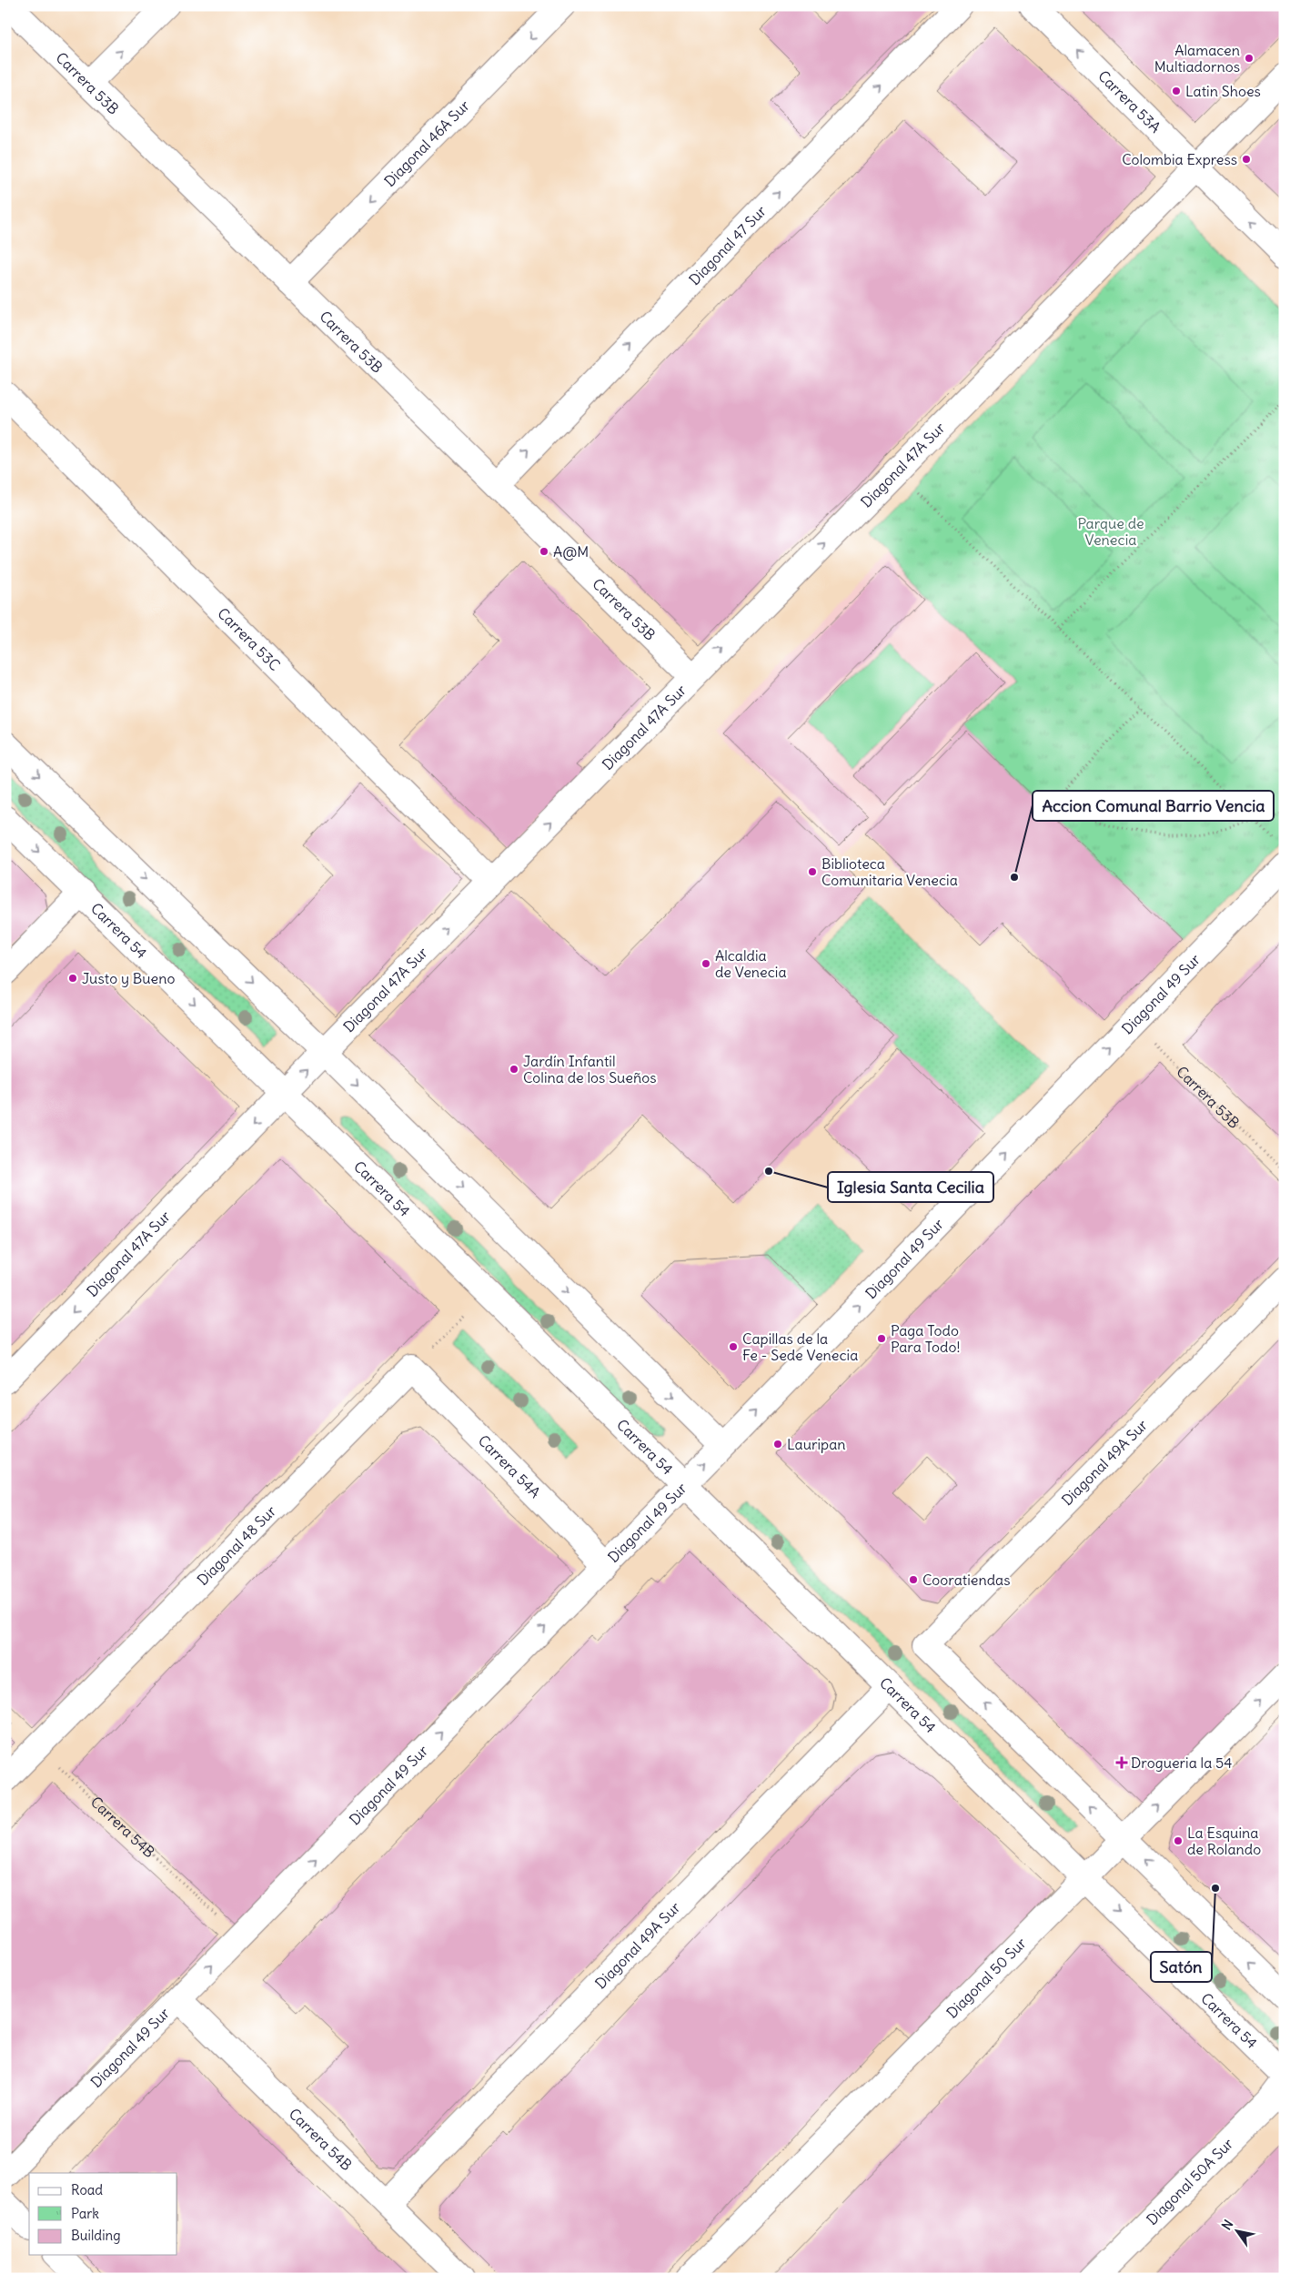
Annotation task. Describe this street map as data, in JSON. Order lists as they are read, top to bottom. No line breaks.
{"streets":{"street":["Carrera 53B","Carrera 53A","Diagonal 46A Sur","Diagonal 47 Sur","Diagonal 47A Sur","Carrera 53C","Carrera 54","Diagonal 49 Sur","Diagonal 49A Sur","Carrera 54A","Diagonal 48 Sur","Carrera 54B","Diagonal 50 Sur","Diagonal 50A Sur"]},"crossings":[["Carrera 53B","Diagonal 46A Sur"],["Carrera 53B","Diagonal 47 Sur"],["Carrera 53B","Diagonal 47A Sur"],["Carrera 53B","Diagonal 49 Sur"],["Carrera 53A","Diagonal 47A Sur"],["Diagonal 47A Sur","Carrera 53C"],["Diagonal 47A Sur","Carrera 54"],["Carrera 54","Diagonal 49 Sur"],["Carrera 54","Diagonal 49A Sur"],["Carrera 54","Diagonal 50 Sur"],["Diagonal 49 Sur","Carrera 54A"],["Diagonal 49 Sur","Carrera 54B"],["Diagonal 49A Sur","Carrera 54B"],["Diagonal 49A Sur","Diagonal 50 Sur"],["Carrera 54A","Diagonal 48 Sur"],["Diagonal 48 Sur","Carrera 54B"]],"one_way":["Carrera 53A","Diagonal 46A Sur","Diagonal 47 Sur","Diagonal 49 Sur"],"parks":["Parque de Venecia"],"places":{"other":["Alamacen Multiadornos","Latin Shoes","Colombia Express","A@M","Biblioteca Comunitaria Venecia","Accion Comunal Barrio Vencia","Alcaldia de Venecia","Justo y Bueno","Jardín Infantil Colina de los Sueños","Iglesia Santa Cecilia","Paga Todo Para Todo!","Capillas de la Fe - Sede Venecia","Lauripan","Cooratiendas","La Esquina de Rolando","Satón"],"health":["Drogueria la 54"]},"legend":["Road","Park","Building"],"north":"top left"}
